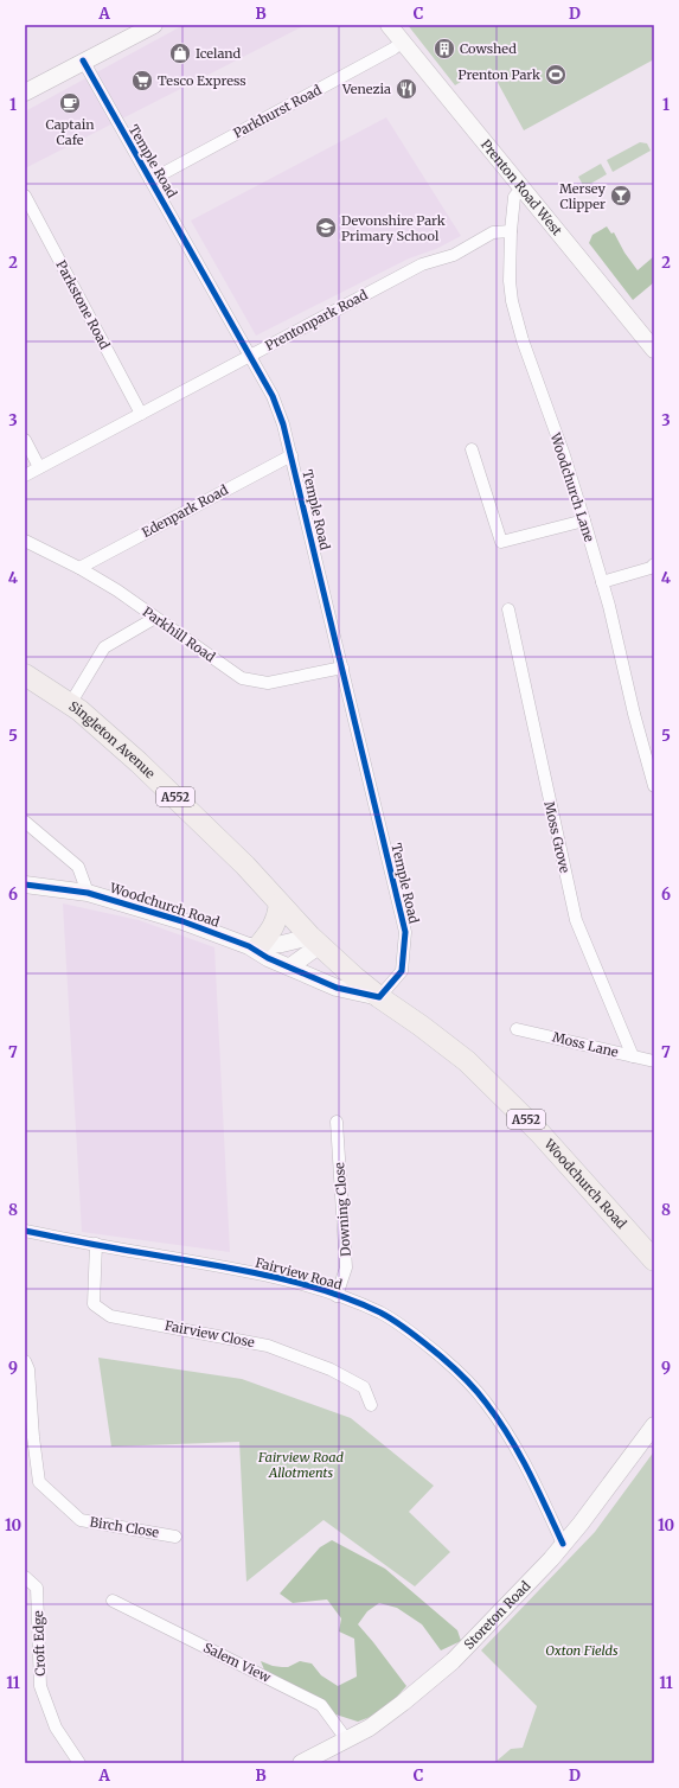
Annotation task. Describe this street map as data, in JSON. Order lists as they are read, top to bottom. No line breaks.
{"streets":{"highway":["Singleton Avenue","A552","Woodchurch Road"],"street":["Parkhurst Road","Temple Road","Prenton Road West","Parkstone Road","Prentonpark Road","Woodchurch Lane","Edenpark Road","Parkhill Road","Moss Grove","Moss Lane","Downing Close","Fairview Road","Fairview Close","Birch Close","Storeton Road","Croft Edge","Salem View"]},"crossings":[["Parkhurst Road","Temple Road"],["Parkhurst Road","Prenton Road West"],["Temple Road","Prentonpark Road"],["Temple Road","Edenpark Road"],["Temple Road","Parkhill Road"],["Temple Road","Woodchurch Road"],["Prenton Road West","Woodchurch Lane"],["Parkstone Road","Prentonpark Road"],["Prentonpark Road","Woodchurch Lane"],["Edenpark Road","Parkhill Road"],["Singleton Avenue","Woodchurch Road"],["Moss Grove","Moss Lane"],["Downing Close","Fairview Road"],["Fairview Road","Fairview Close"],["Fairview Road","Storeton Road"],["Storeton Road","Salem View"]],"parks":["Fairview Road Allotments","Oxton Fields"],"places":{"building":["Cowshed"],"shop":["Iceland"],"sports":["Prenton Park"],"supermarket":["Tesco Express"],"restaurant":["Venezia"],"cafe":["Captain Cafe"],"bar":["Mersey Clipper"],"school or university":["Devonshire Park Primary School"]},"grid":{"columns":["A","B","C","D"],"rows":["1","2","3","4","5","6","7","8","9","10","11"]}}
